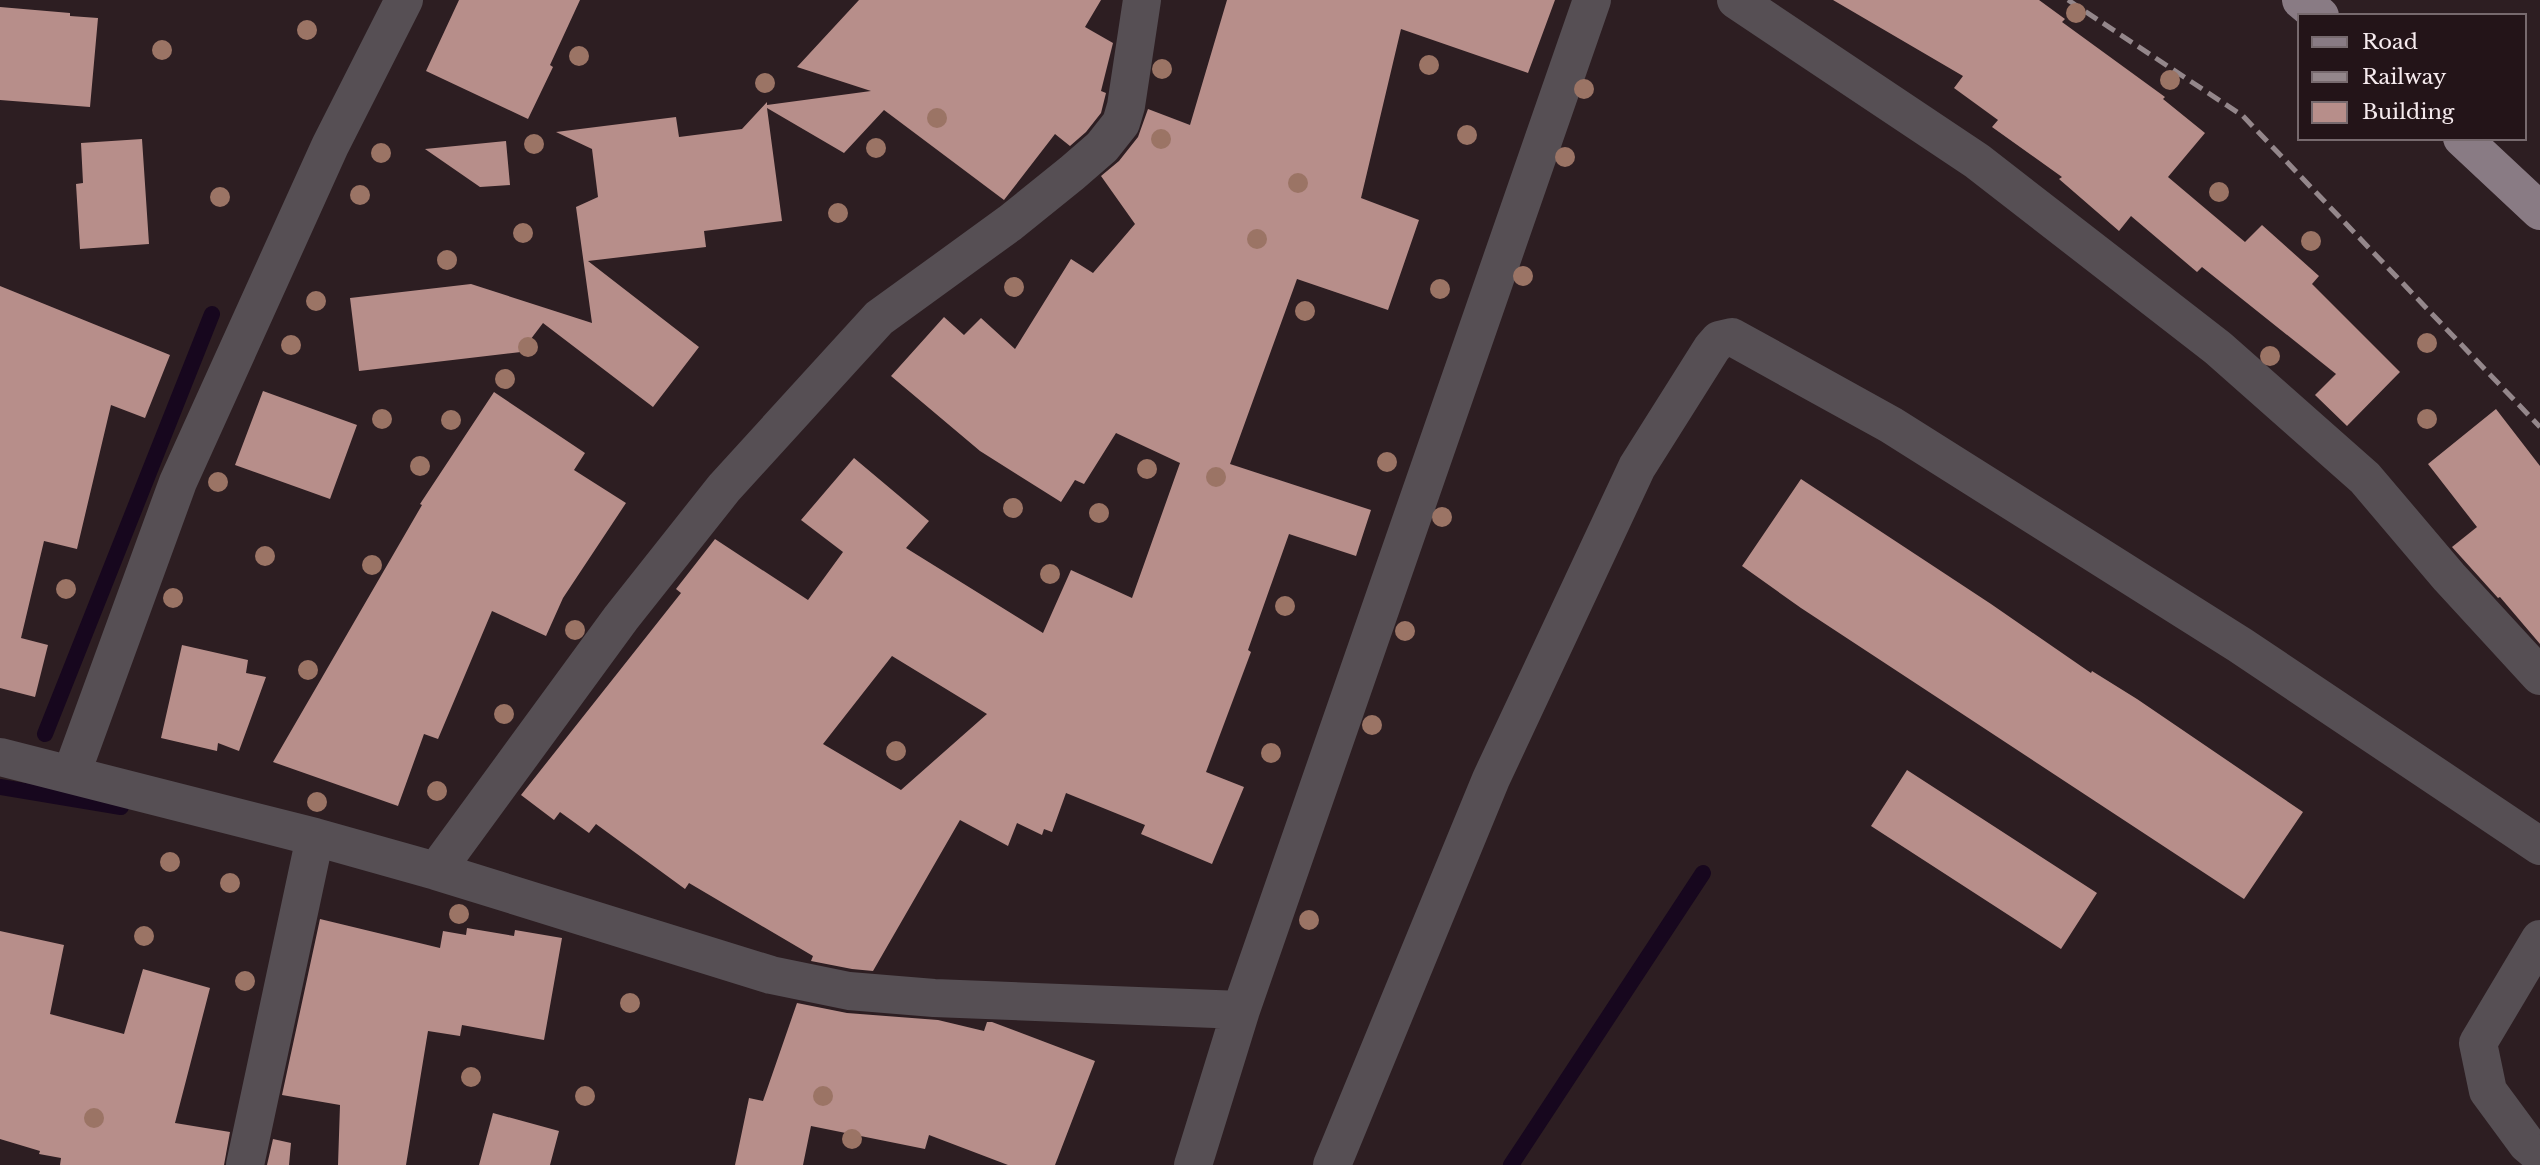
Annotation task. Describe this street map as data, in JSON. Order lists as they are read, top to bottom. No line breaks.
{"legend":["Road","Railway","Building"]}
